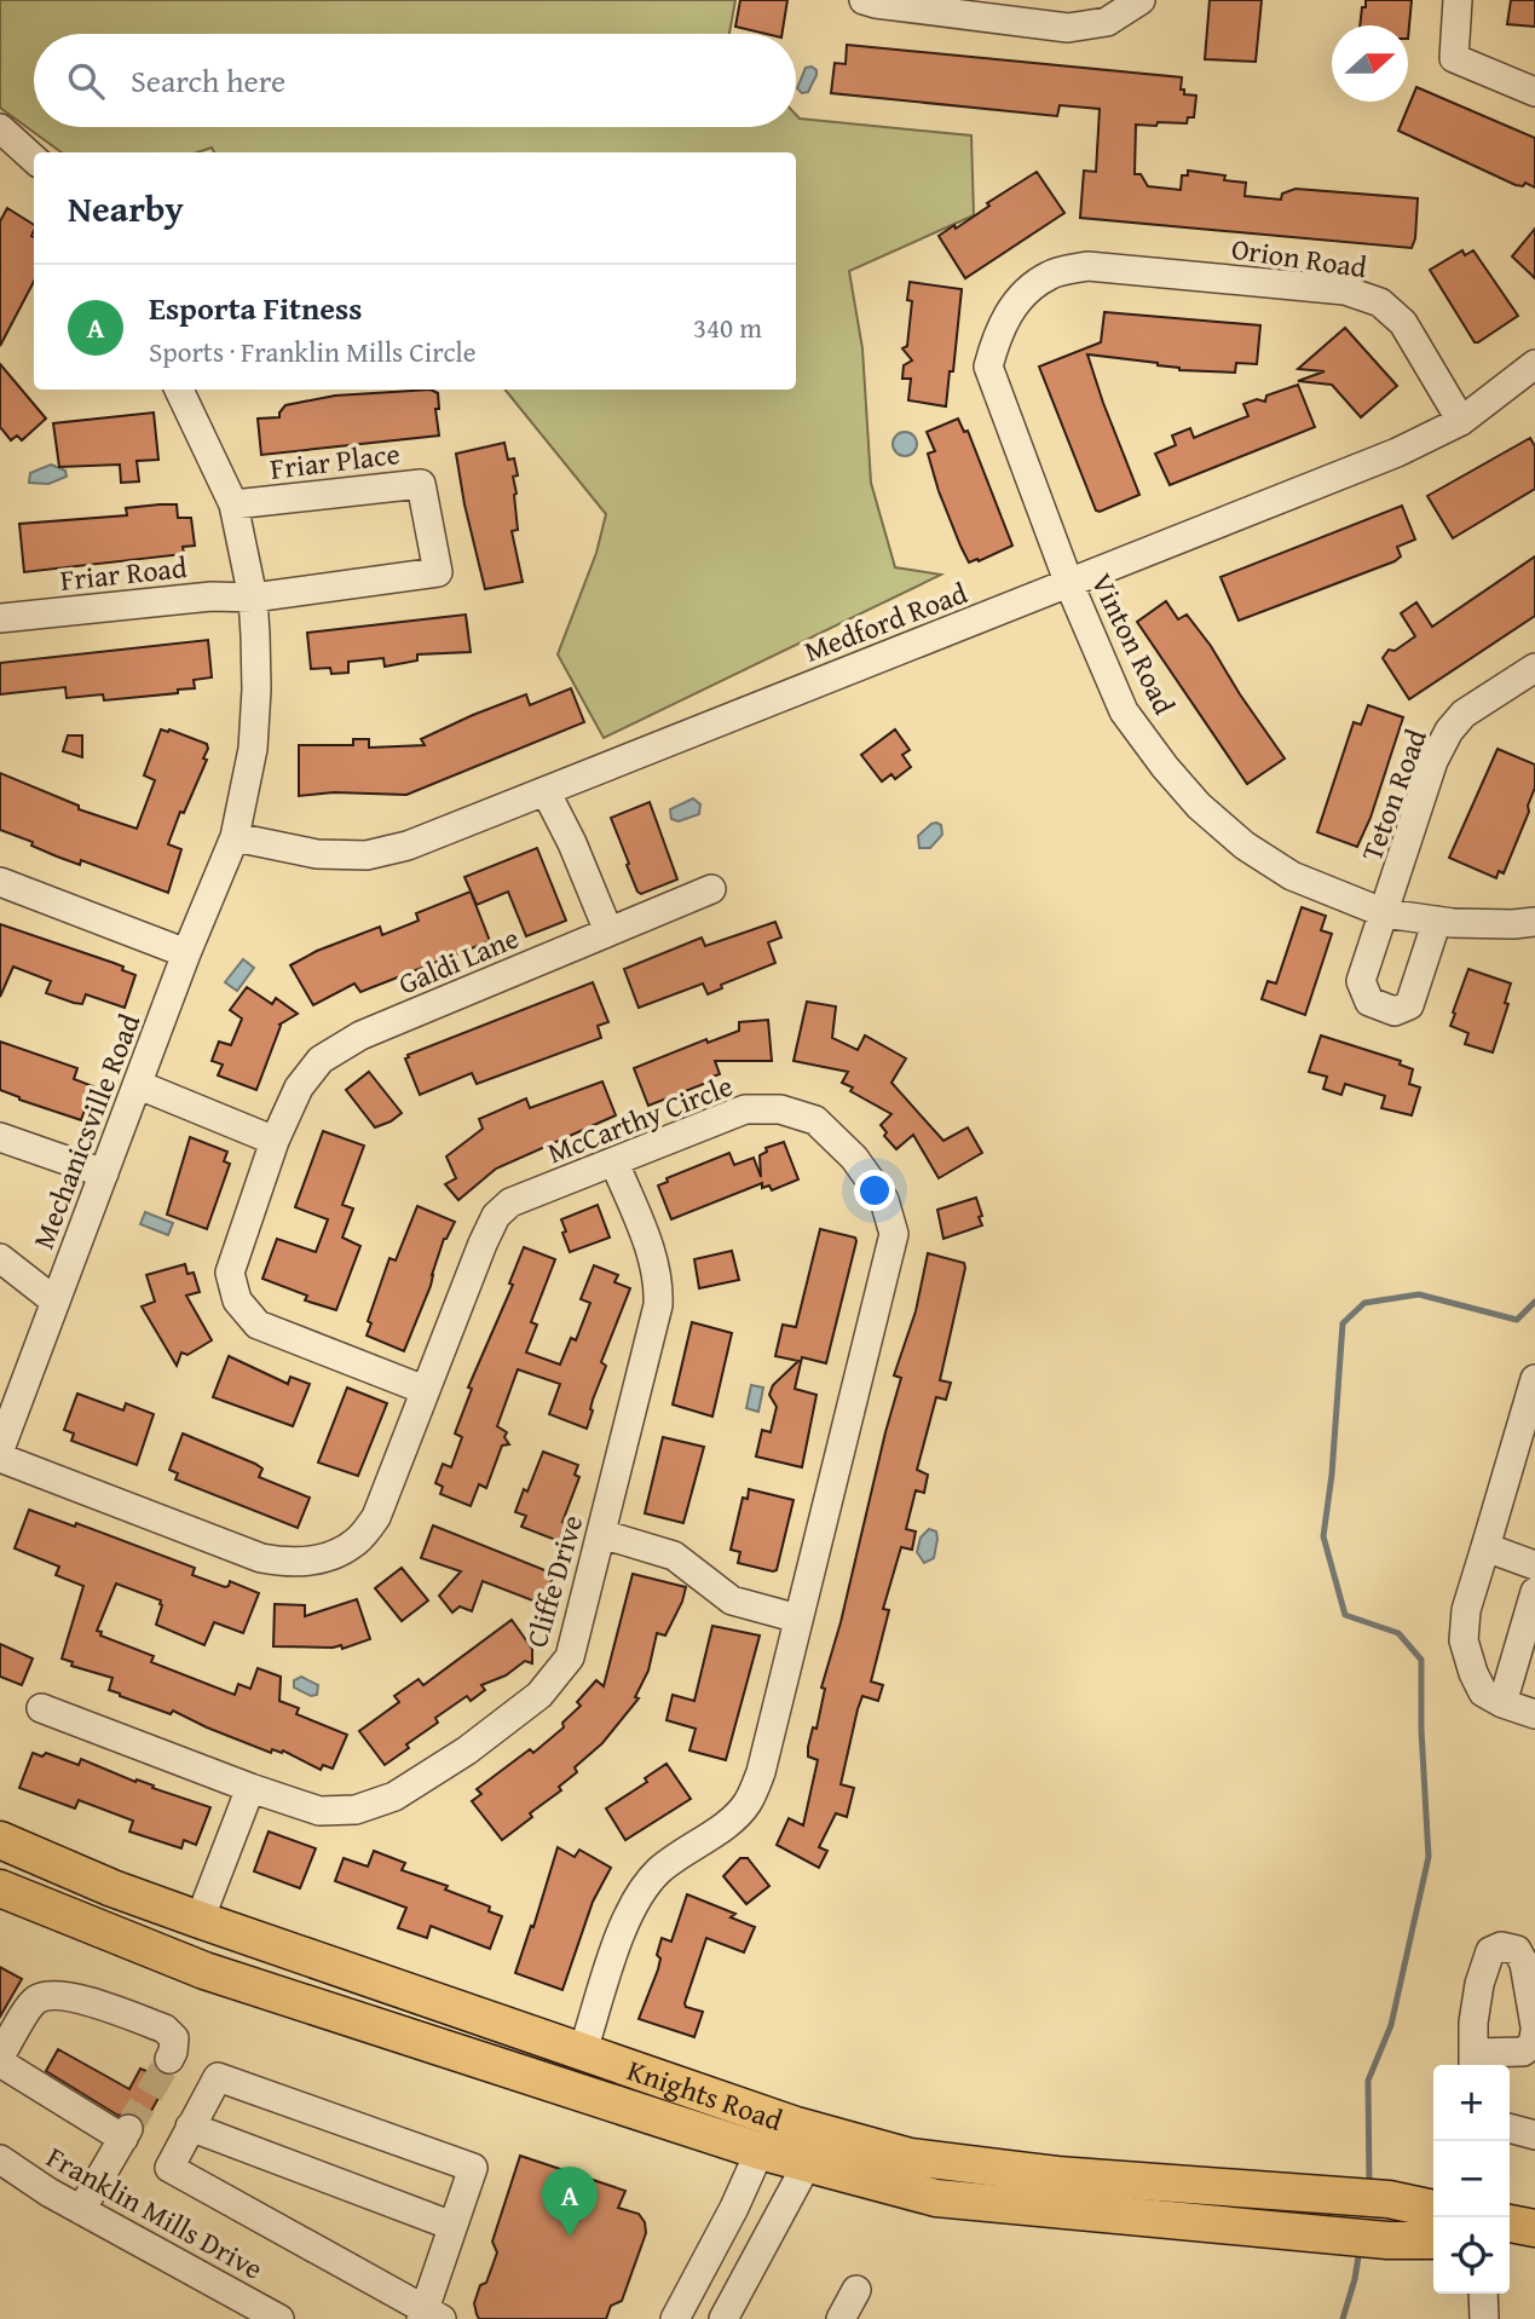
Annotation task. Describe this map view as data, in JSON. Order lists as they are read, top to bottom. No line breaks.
{"streets":{"main road":["Knights Road"],"street":["Orion Road","Friar Place","Friar Road","Medford Road","Vinton Road","Teton Road","Galdi Lane","McCarthy Circle","Mechanicsville Road","Cliffe Drive","Franklin Mills Drive"]},"crossings":[["Orion Road","Medford Road"],["Orion Road","Vinton Road"],["Friar Place","Friar Road"],["Friar Place","Mechanicsville Road"],["Friar Road","Mechanicsville Road"],["Medford Road","Vinton Road"],["Medford Road","Mechanicsville Road"],["Vinton Road","Teton Road"],["Galdi Lane","McCarthy Circle"],["McCarthy Circle","Cliffe Drive"],["McCarthy Circle","Knights Road"]],"north":"right","page":{"search":"Search here","heading":"Nearby","list":[{"mark":"A","name":"Esporta Fitness","note":"Sports · Franklin Mills Circle","value":"340 m"}],"map_buttons":["+","−"],"pins":"A"}}
